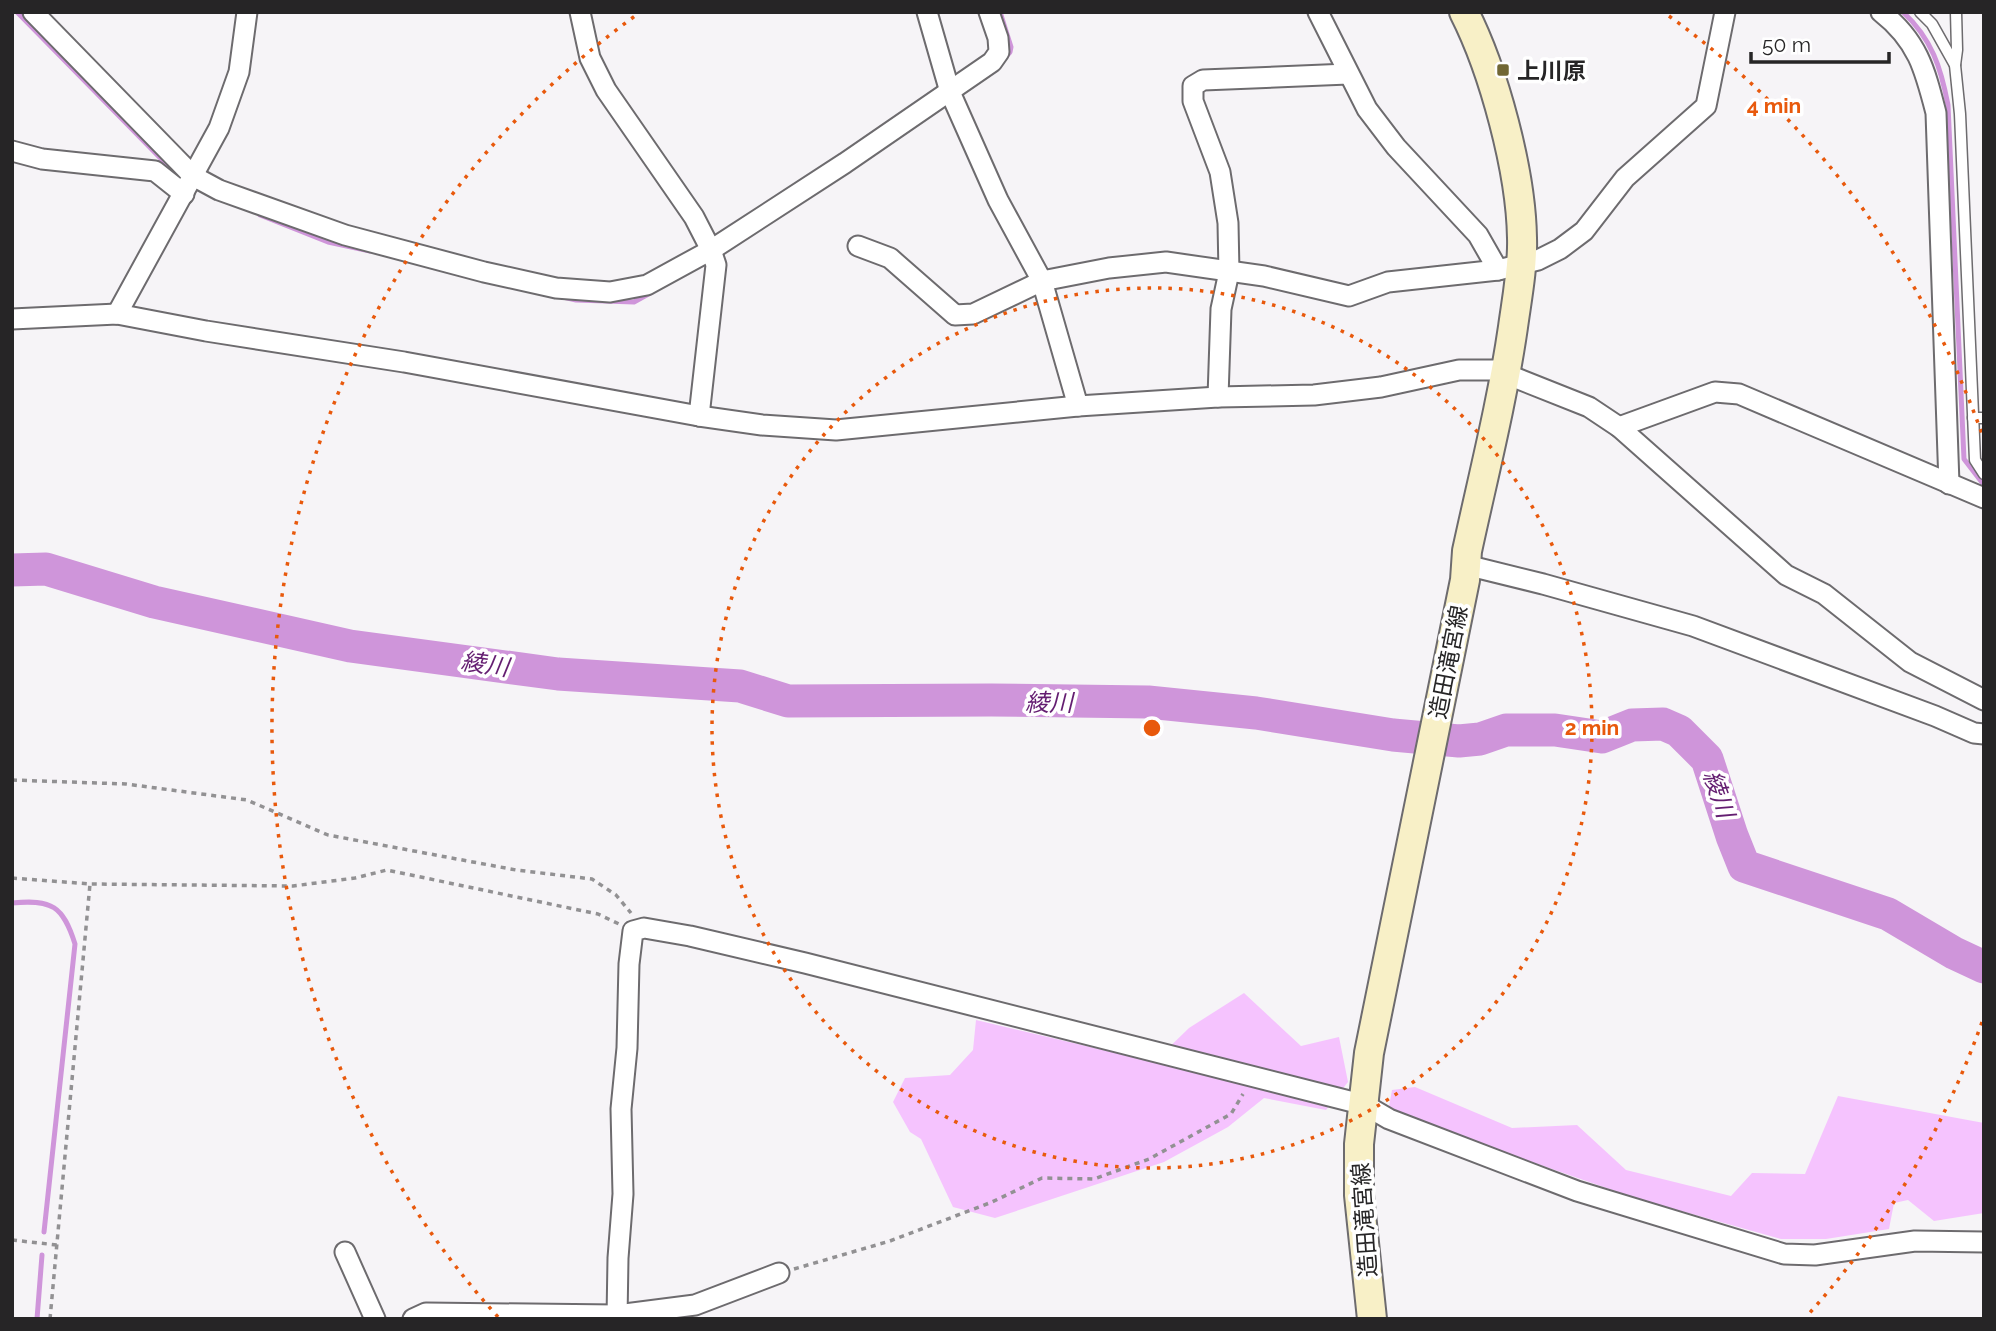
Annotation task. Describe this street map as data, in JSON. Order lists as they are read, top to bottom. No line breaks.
{"streets":{"main road":["造田滝宮線"]},"water":["綾川"],"places":{"transit":["上川原"]},"scale_bar":"50 m","rings":["4 min","2 min"]}
